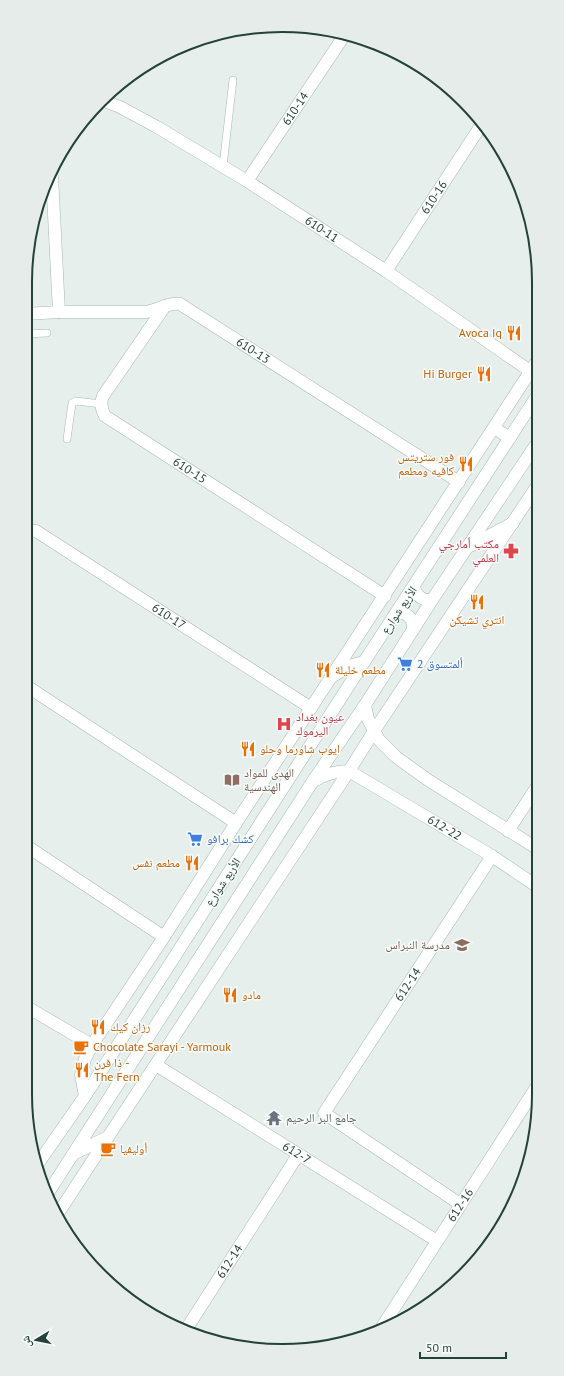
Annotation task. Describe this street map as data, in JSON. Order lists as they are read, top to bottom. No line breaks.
{"streets":{"street":["610-14","610-16","610-11","610-13","610-15","الأربع شوارع","610-17","612-22","612-14","612-7","612-16"]},"crossings":[["610-14","610-11"],["610-16","610-11"],["612-22","612-14"],["612-14","612-7"],["612-14","612-16"],["612-7","612-16"]],"places":{"restaurant":["Avoca Iq","Hi Burger","فور ستريتس كافيه ومطعم","انتري تشيكن","مطعم خليلة","ايوب شاورما وحلو","مطعم نفس","مادو","رزان كيك","ذا فرن - The Fern"],"pharmacy":["مكتب أمارجي العلمي"],"supermarket":["ألمتسوق 2","كشك برافو"],"hospital":["عيون بغداد اليرموك"],"library":["الهدى للمواد الهندسية"],"school or university":["مدرسة النبراس"],"cafe":["Chocolate Sarayi - Yarmouk","أوليفيا"],"temple":["جامع البر الرحيم"]},"scale_bar":"50 m","north":"left"}
